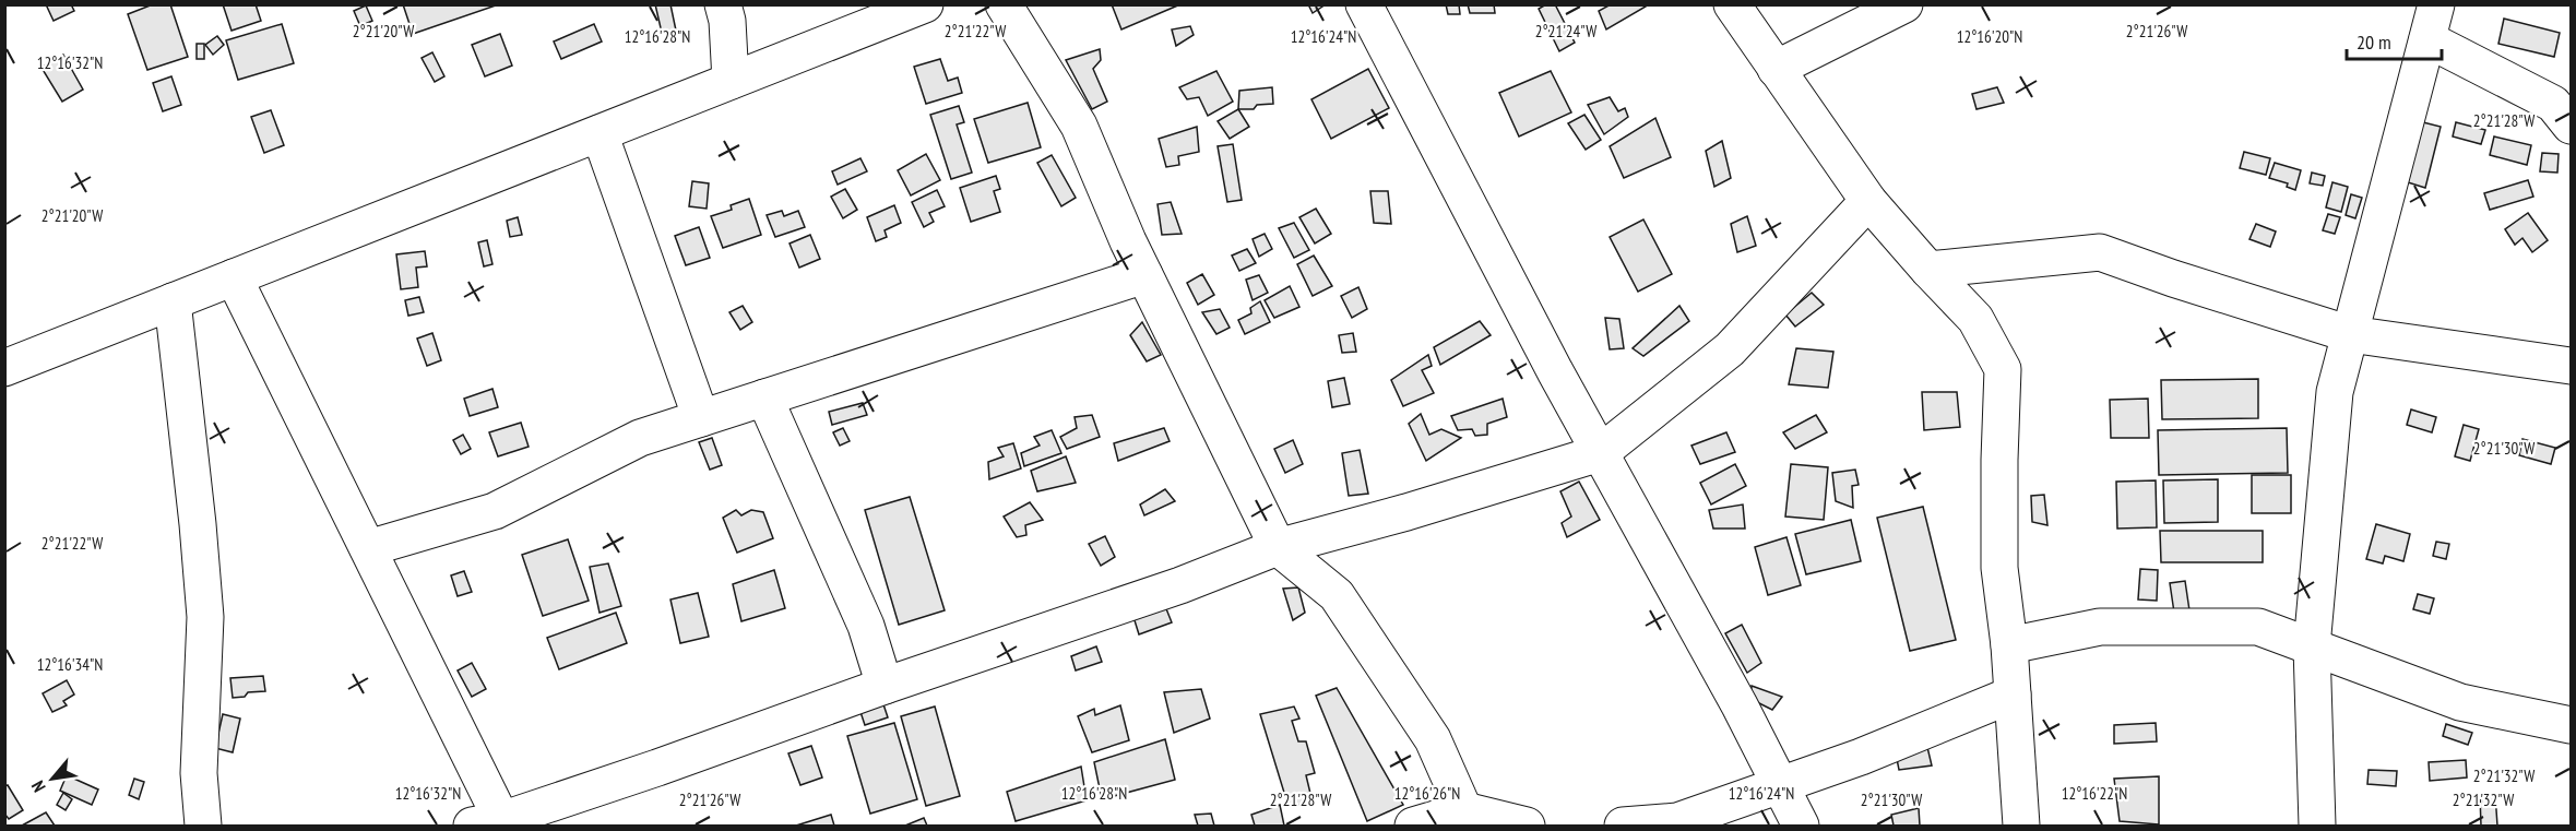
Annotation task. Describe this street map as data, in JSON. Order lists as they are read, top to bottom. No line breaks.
{"scale_bar":"20 m","north":"bottom left","coordinates":["2°21'20\"W","2°21'22\"W","2°21'24\"W","2°21'26\"W","12°16'28\"N","12°16'24\"N","12°16'20\"N","12°16'32\"N","2°21'28\"W","2°21'30\"W","12°16'34\"N","2°21'32\"W","12°16'26\"N","12°16'22\"N"]}
